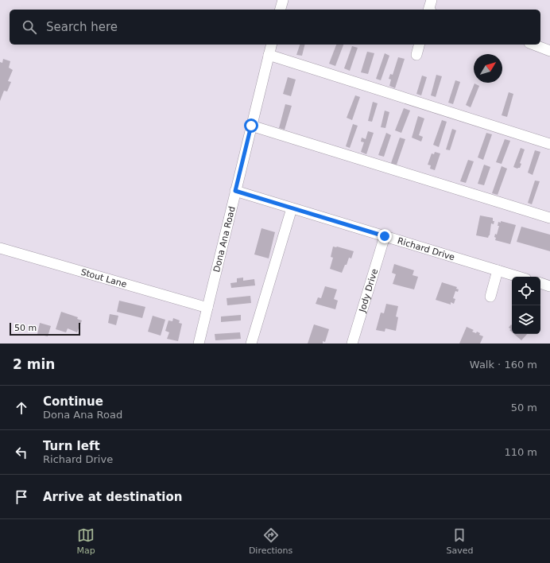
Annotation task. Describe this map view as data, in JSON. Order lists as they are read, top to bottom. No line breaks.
{"streets":{"street":["Dona Ana Road","Richard Drive","Stout Lane","Jody Drive"]},"crossings":[["Dona Ana Road","Richard Drive"],["Dona Ana Road","Stout Lane"],["Richard Drive","Jody Drive"]],"scale_bar":"50 m","north":"top right","page":{"search":"Search here","scale":"50 m","heading":["2 min","Walk · 160 m"],"list":[["Continue","Dona Ana Road","50 m"],["Turn left","Richard Drive","110 m"],"Arrive at destination"],"nav":["Map","Directions","Saved"]}}
